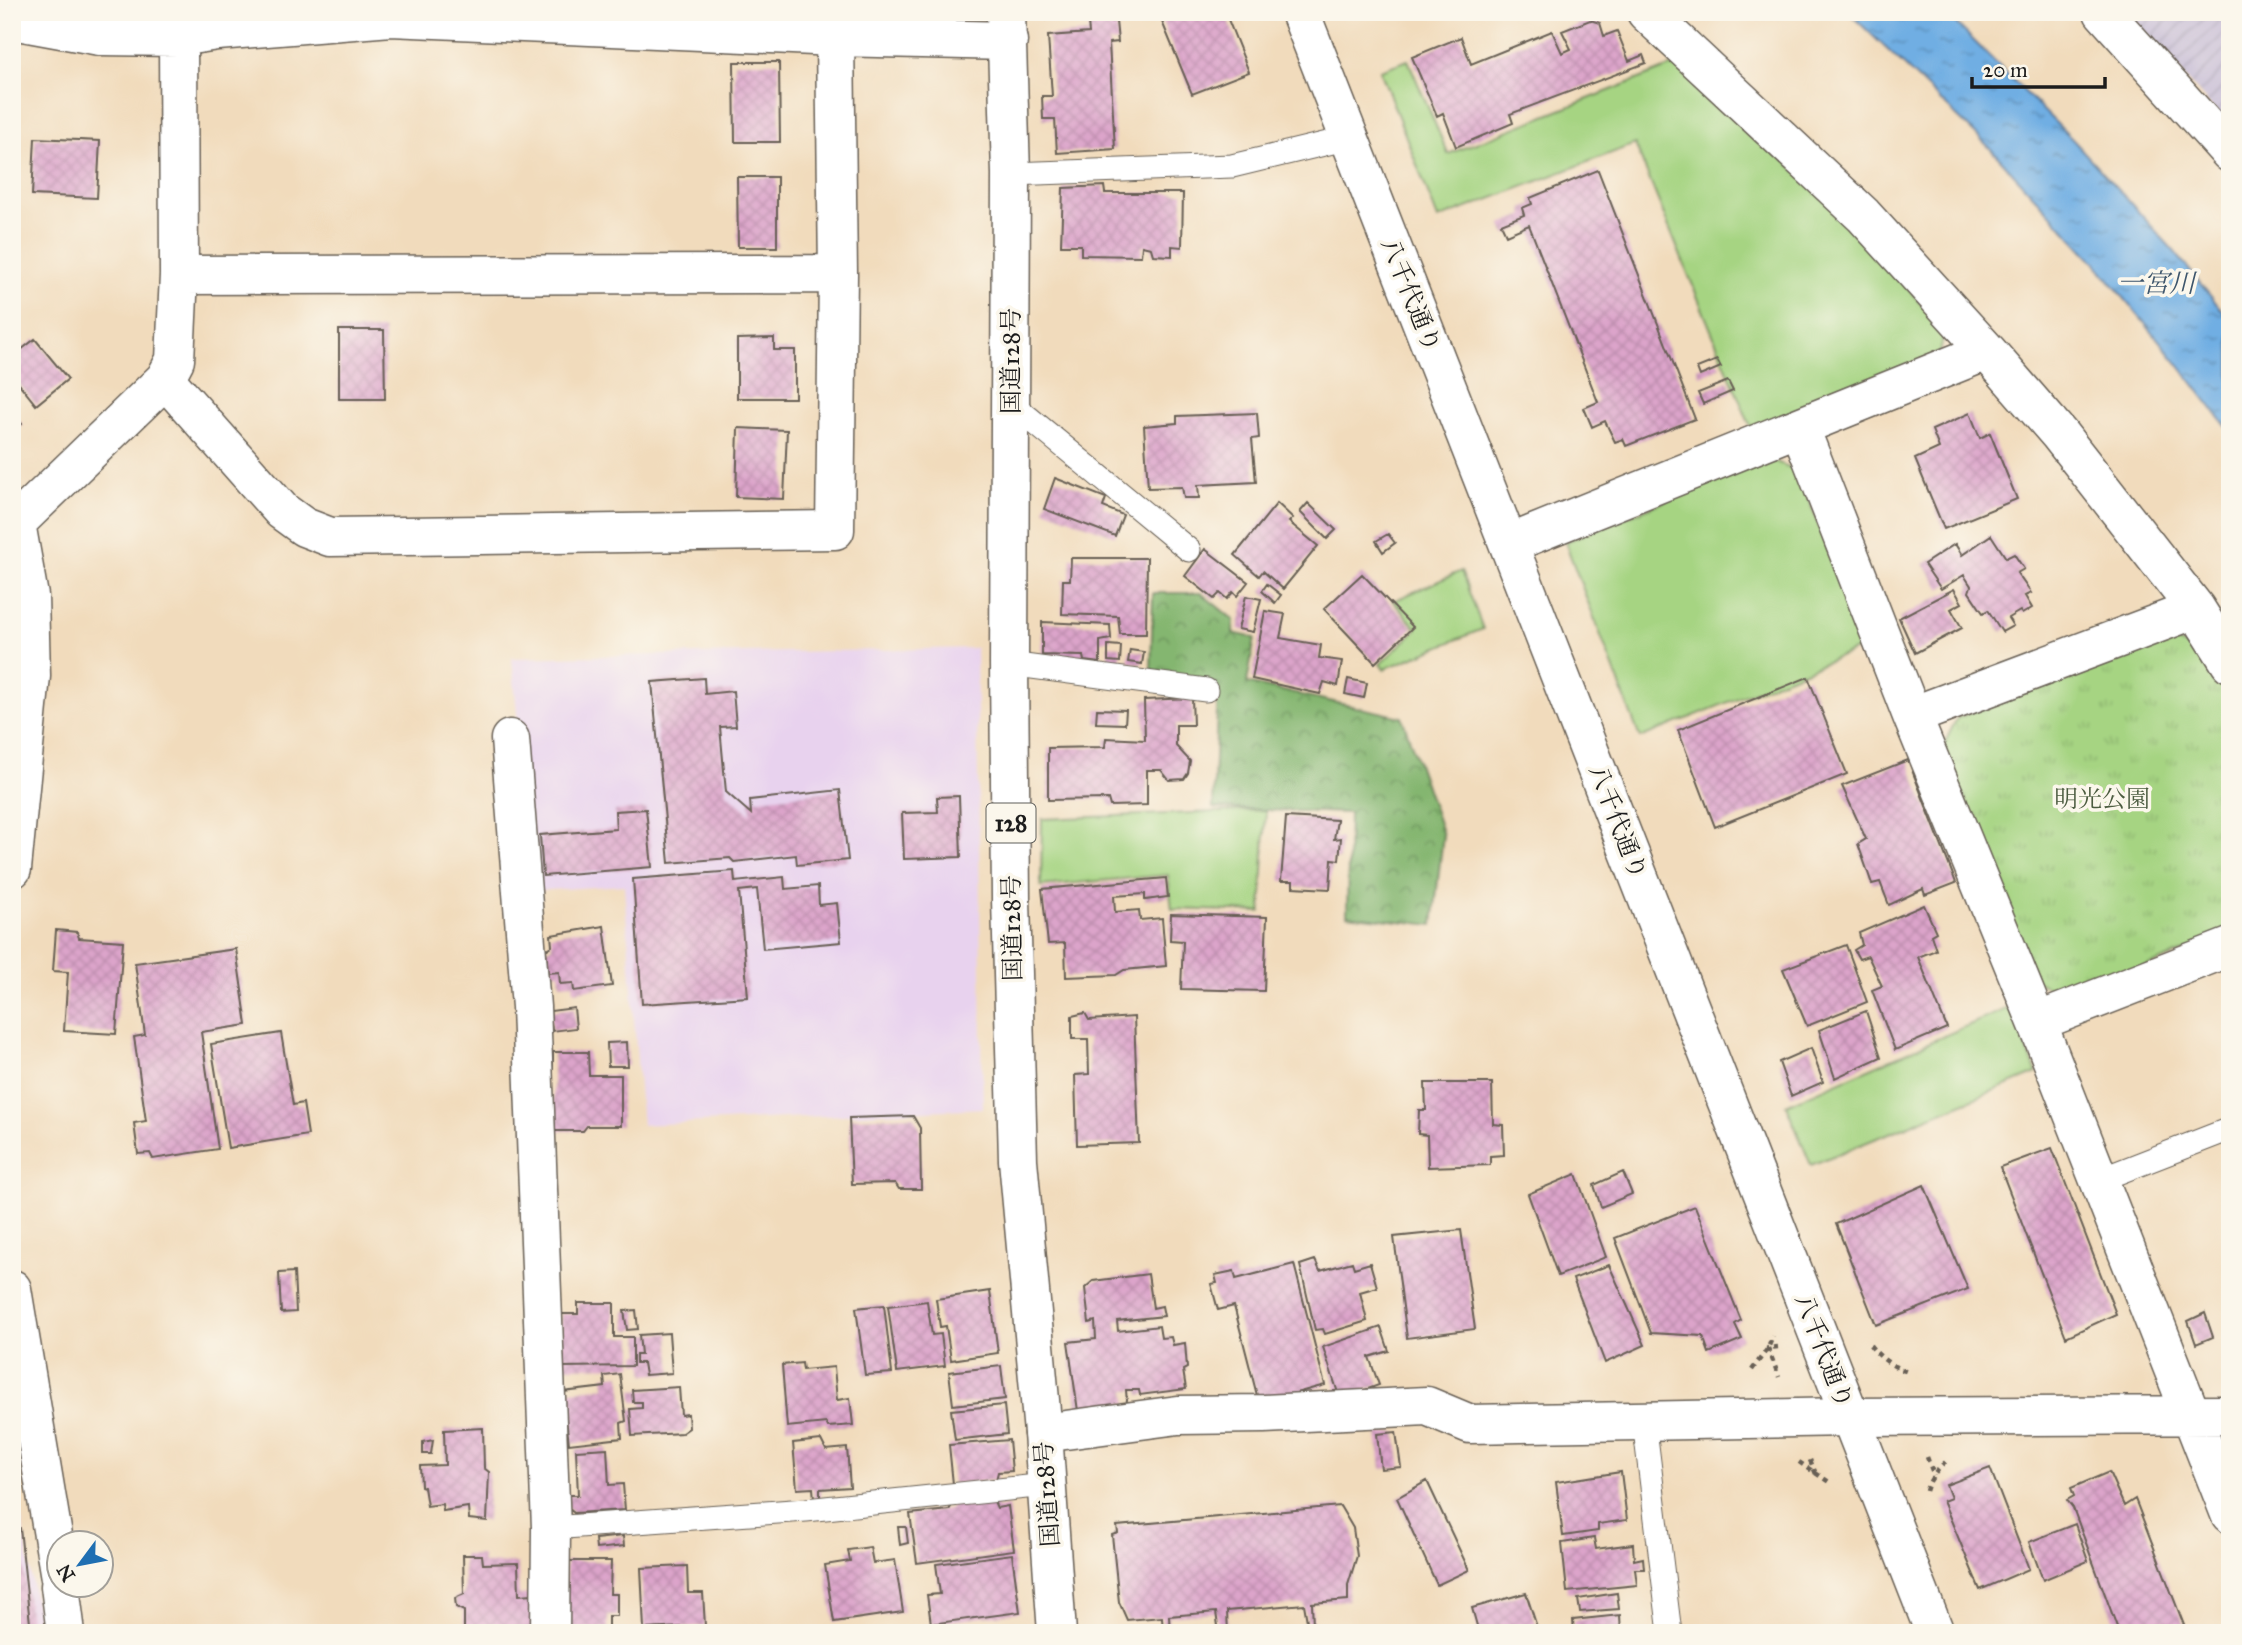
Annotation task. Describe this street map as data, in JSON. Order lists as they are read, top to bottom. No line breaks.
{"streets":{"main road":["八千代通り","国道128号","128"]},"water":["一宮川"],"parks":["明光公園"],"scale_bar":"20 m","north":"bottom left"}
